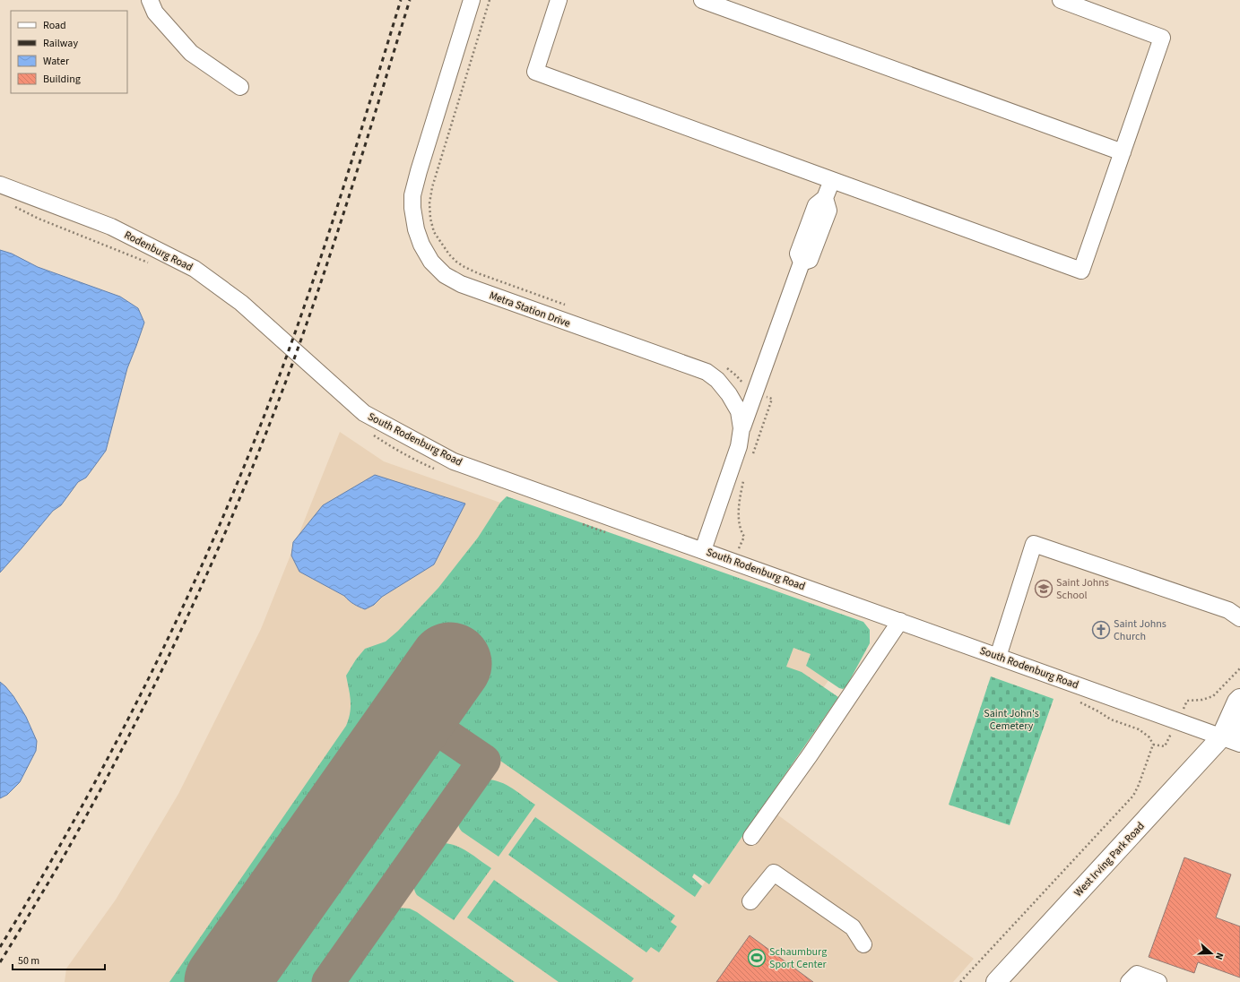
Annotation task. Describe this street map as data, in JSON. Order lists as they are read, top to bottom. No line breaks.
{"streets":{"main road":["West Irving Park Road"],"street":["Rodenburg Road","Metra Station Drive","South Rodenburg Road"]},"crossings":[["Rodenburg Road","South Rodenburg Road"],["Metra Station Drive","South Rodenburg Road"],["South Rodenburg Road","West Irving Park Road"]],"parks":["Saint John's Cemetery"],"places":{"school or university":["Saint Johns School"],"church":["Saint Johns Church"],"sports":["Schaumburg Sport Center"]},"legend":["Road","Railway","Water","Building"],"scale_bar":"50 m","north":"right"}
